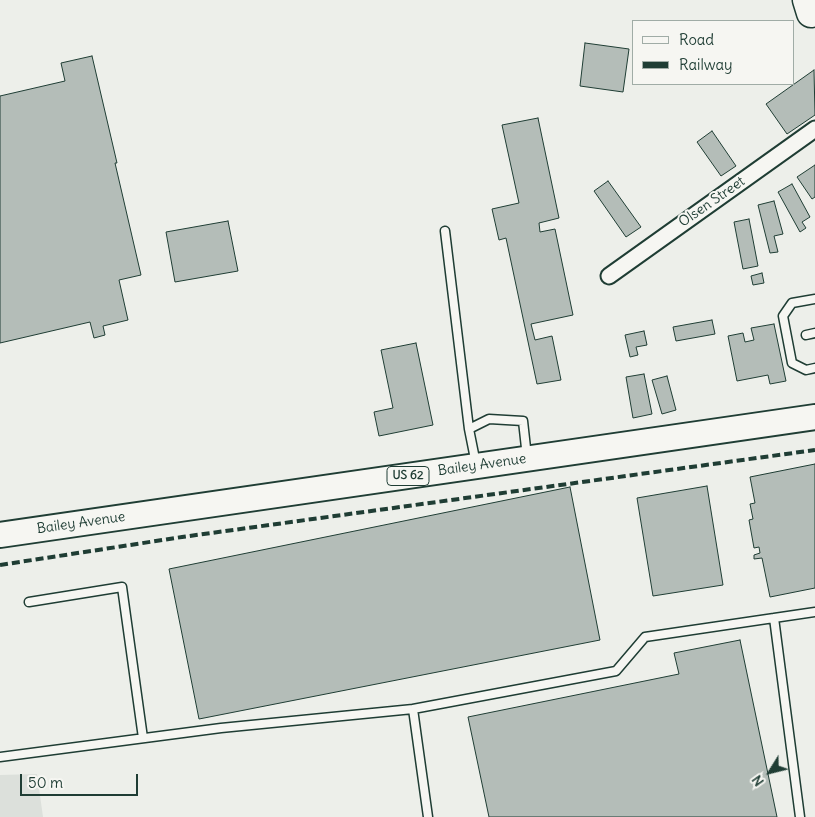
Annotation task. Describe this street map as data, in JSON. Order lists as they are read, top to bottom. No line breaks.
{"streets":{"main road":["Bailey Avenue","US 62"],"street":["Olsen Street"]},"legend":["Road","Railway"],"scale_bar":"50 m","north":"bottom left"}
